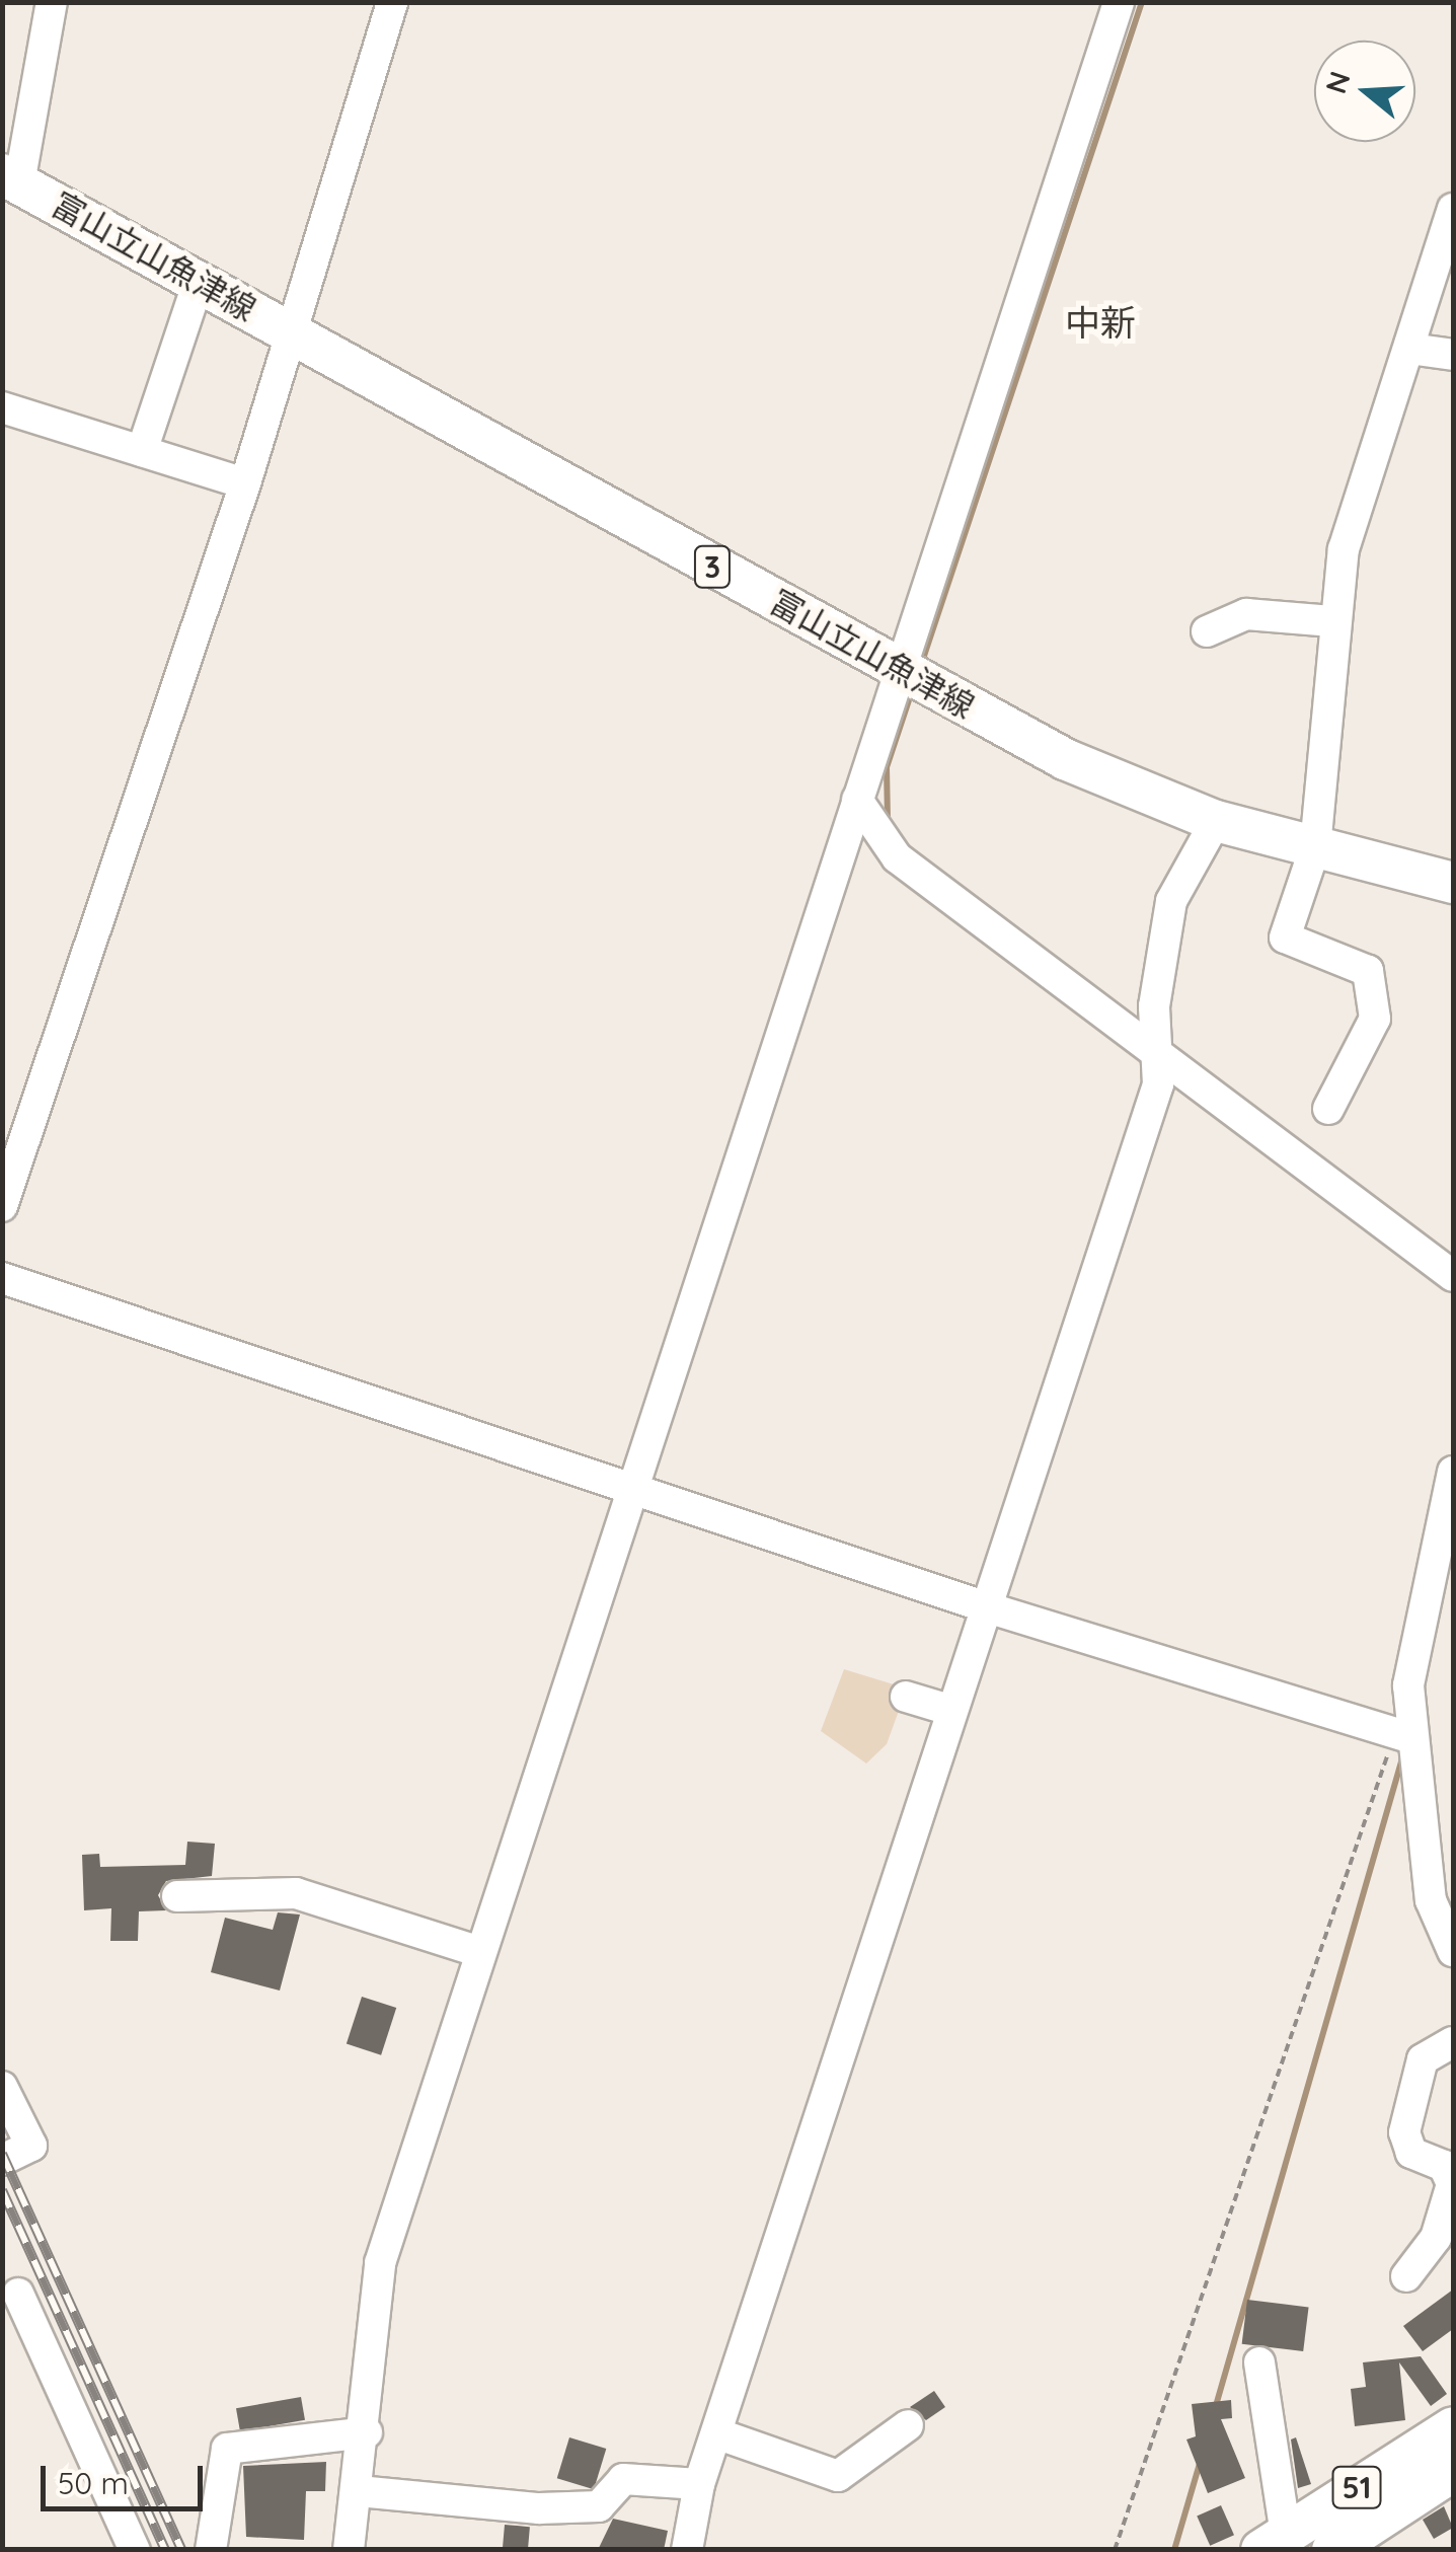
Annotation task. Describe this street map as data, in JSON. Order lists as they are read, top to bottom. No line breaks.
{"streets":{"main road":["富山立山魚津線","3","51"]},"districts":["中新"],"scale_bar":"50 m","north":"left"}
